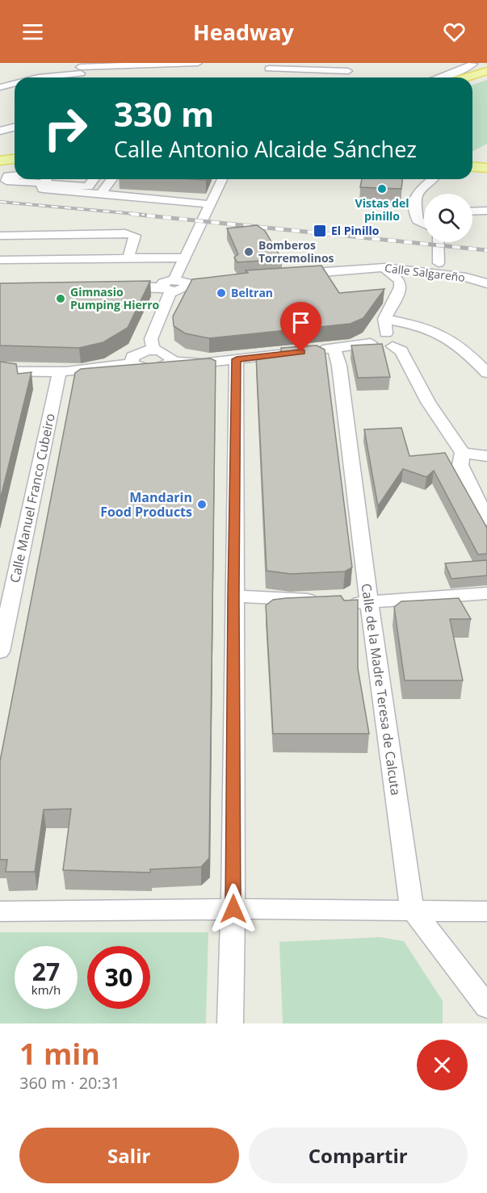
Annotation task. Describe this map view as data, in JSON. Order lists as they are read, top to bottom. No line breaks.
{"streets":{"street":["Calle Salgareño","Calle Manuel Franco Cubeiro","Calle de la Madre Teresa de Calcuta"]},"places":{"other":["Vistas del pinillo","Bomberos Torremolinos","Beltran","Gimnasio Pumping Hierro","Mandarin Food Products"],"transit":["El Pinillo"]},"page":{"header":"Headway","turn":["330 m","Calle Antonio Alcaide Sánchez"],"speed":"27 km/h","limit":"30","heading":["1 min","360 m · 20:31"],"buttons":["Salir","Compartir"]}}
